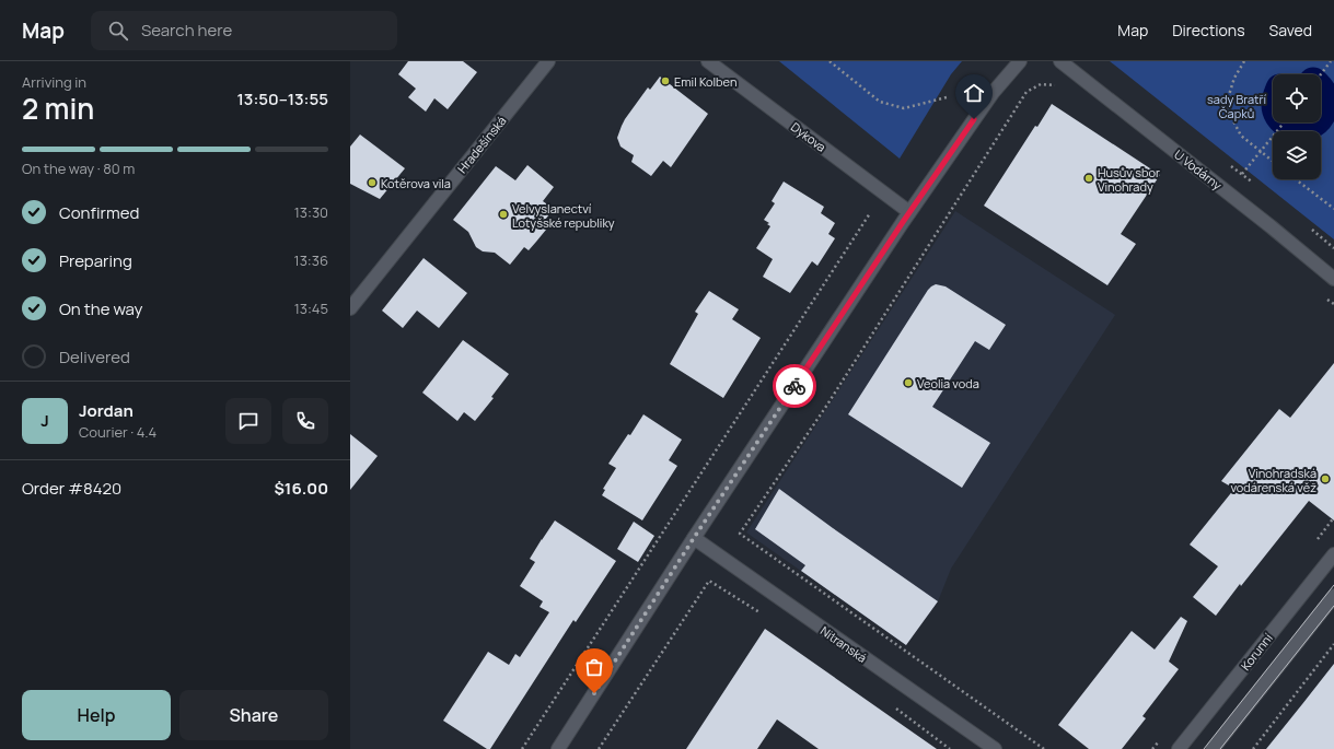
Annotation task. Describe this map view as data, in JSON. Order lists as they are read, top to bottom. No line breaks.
{"streets":{"street":["Dykova","Hradešínská","U Vodárny","Nitranská","Korunní"]},"parks":["sady Bratří Čapků"],"places":["Emil Kolben","Husův sbor Vinohrady","Kotěrova vila","Velvyslanectví Lotyšské republiky","Veolia voda","Vinohradská vodárenská věž"],"page":{"header":"Map","search":"Search here","nav":["Map","Directions","Saved"],"heading":["2 min","Arriving in","13:50–13:55"],"panel":["Jordan","Courier · 4.4","Order #8420","$16.00"],"bar":"On the way · 80 m","list":[["Confirmed","13:30"],["Preparing","13:36"],["On the way","13:45"],"Delivered"],"round":"J","buttons":["Help","Share"]}}
